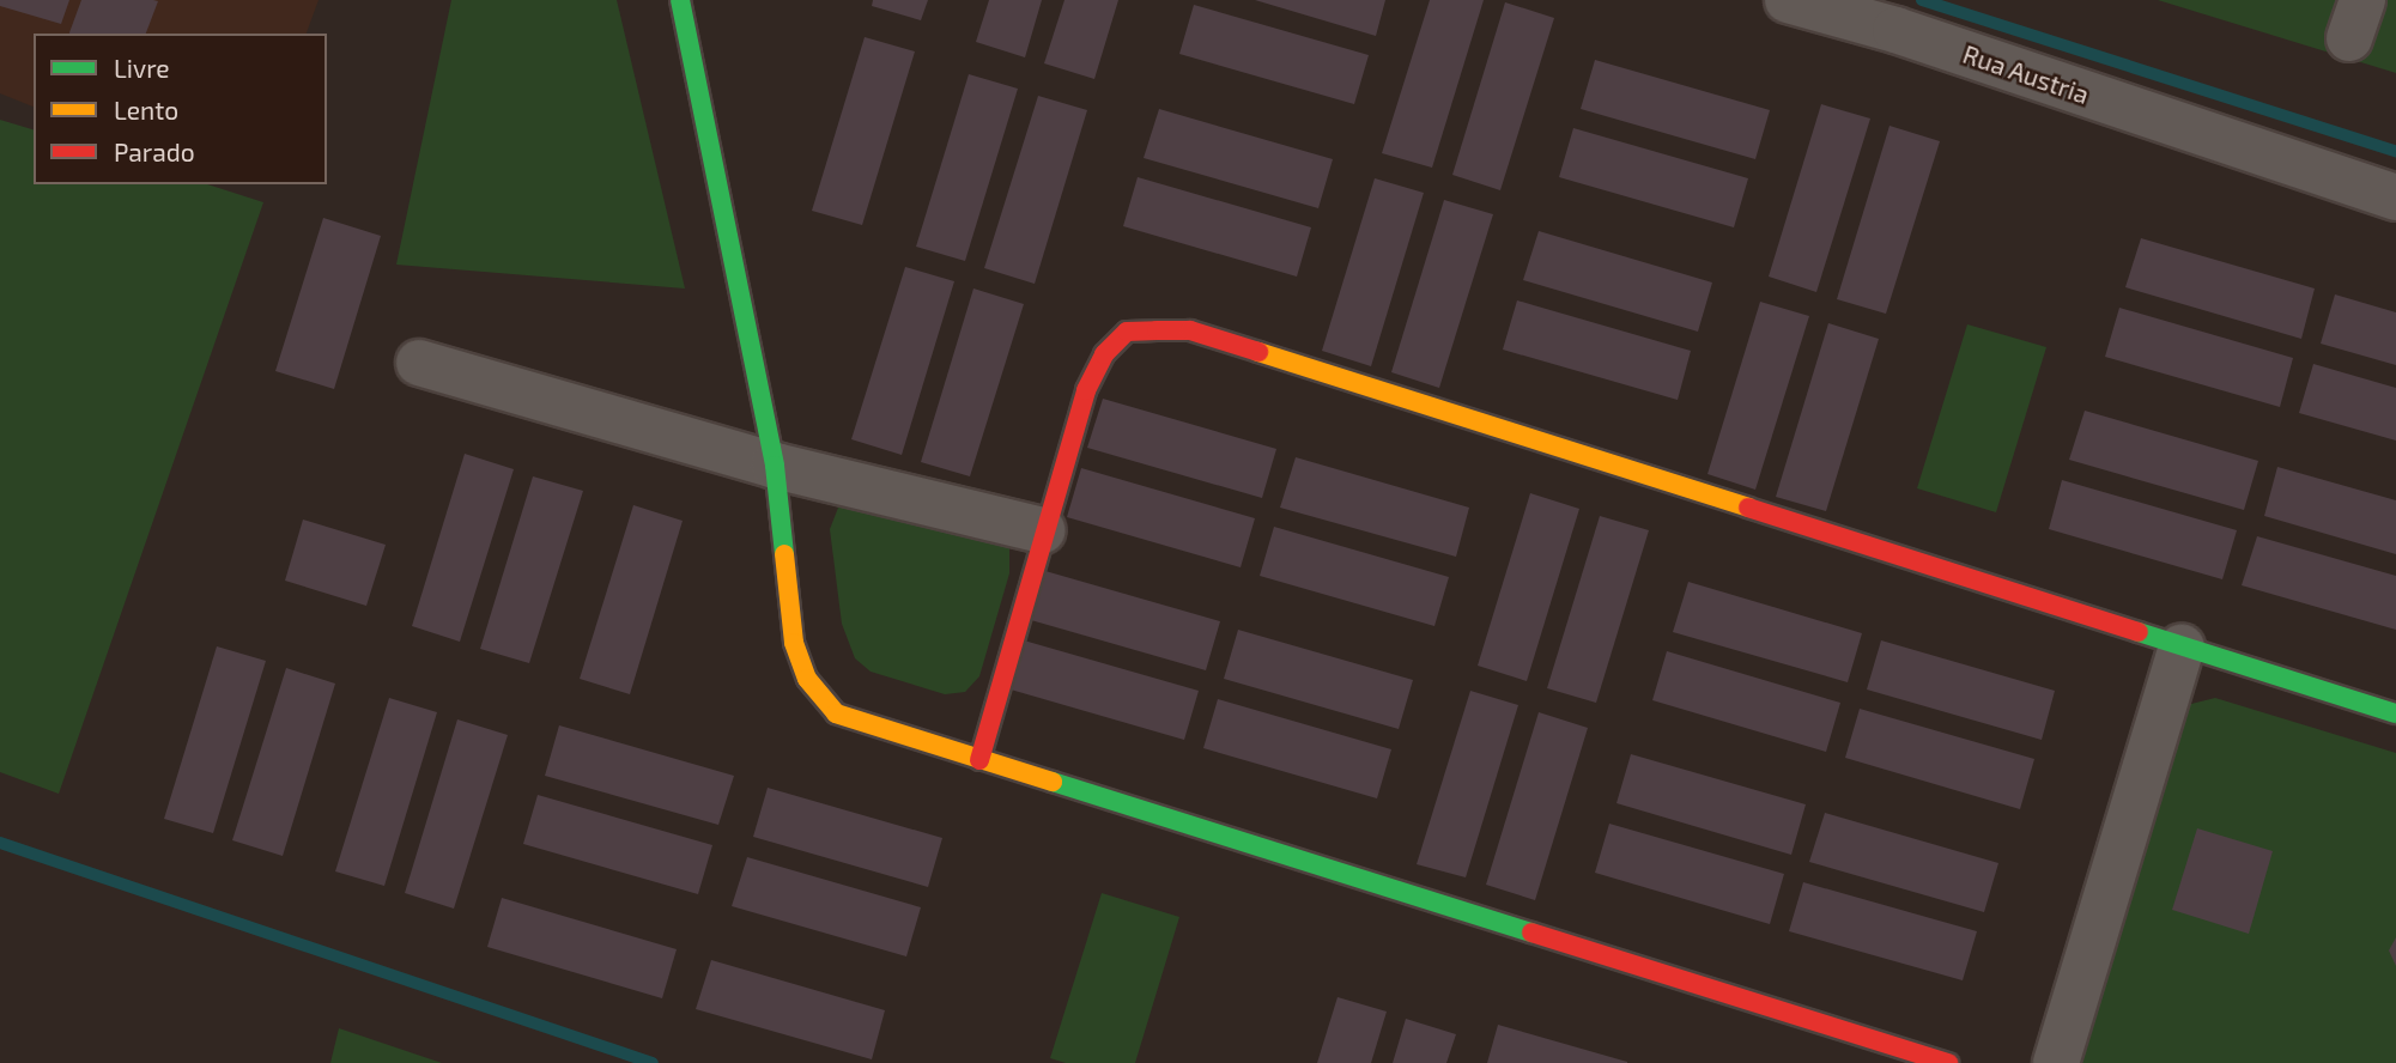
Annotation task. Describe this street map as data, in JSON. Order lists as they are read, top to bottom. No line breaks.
{"streets":{"street":["Rua Austria"]},"legend":["Livre","Lento","Parado"]}
